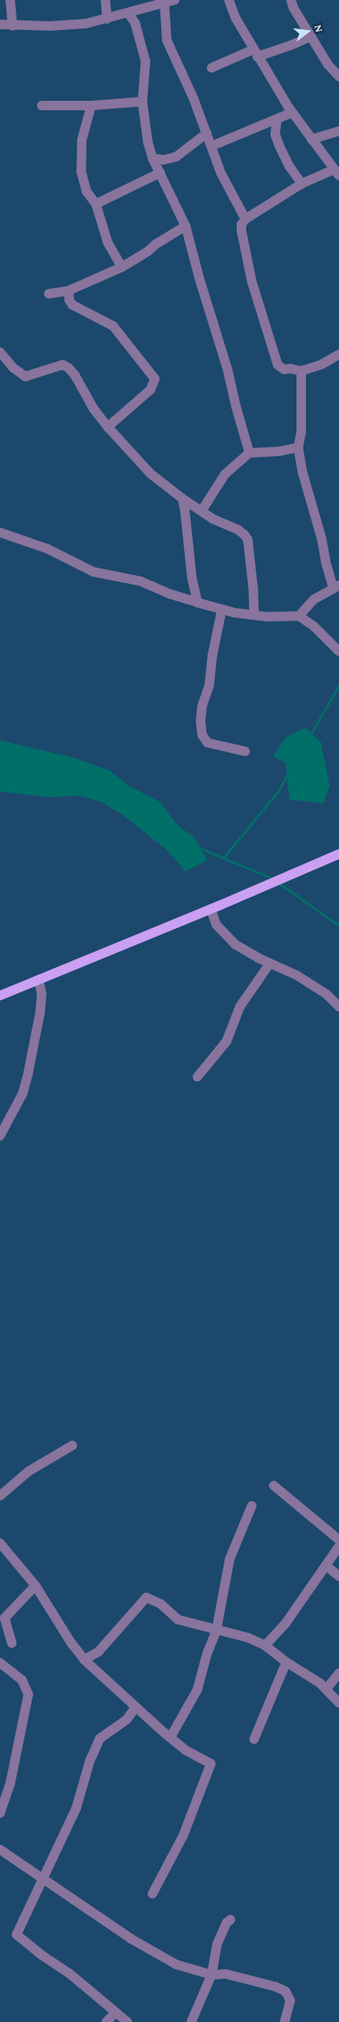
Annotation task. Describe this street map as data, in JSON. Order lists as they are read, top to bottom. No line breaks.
{"north":"right"}
